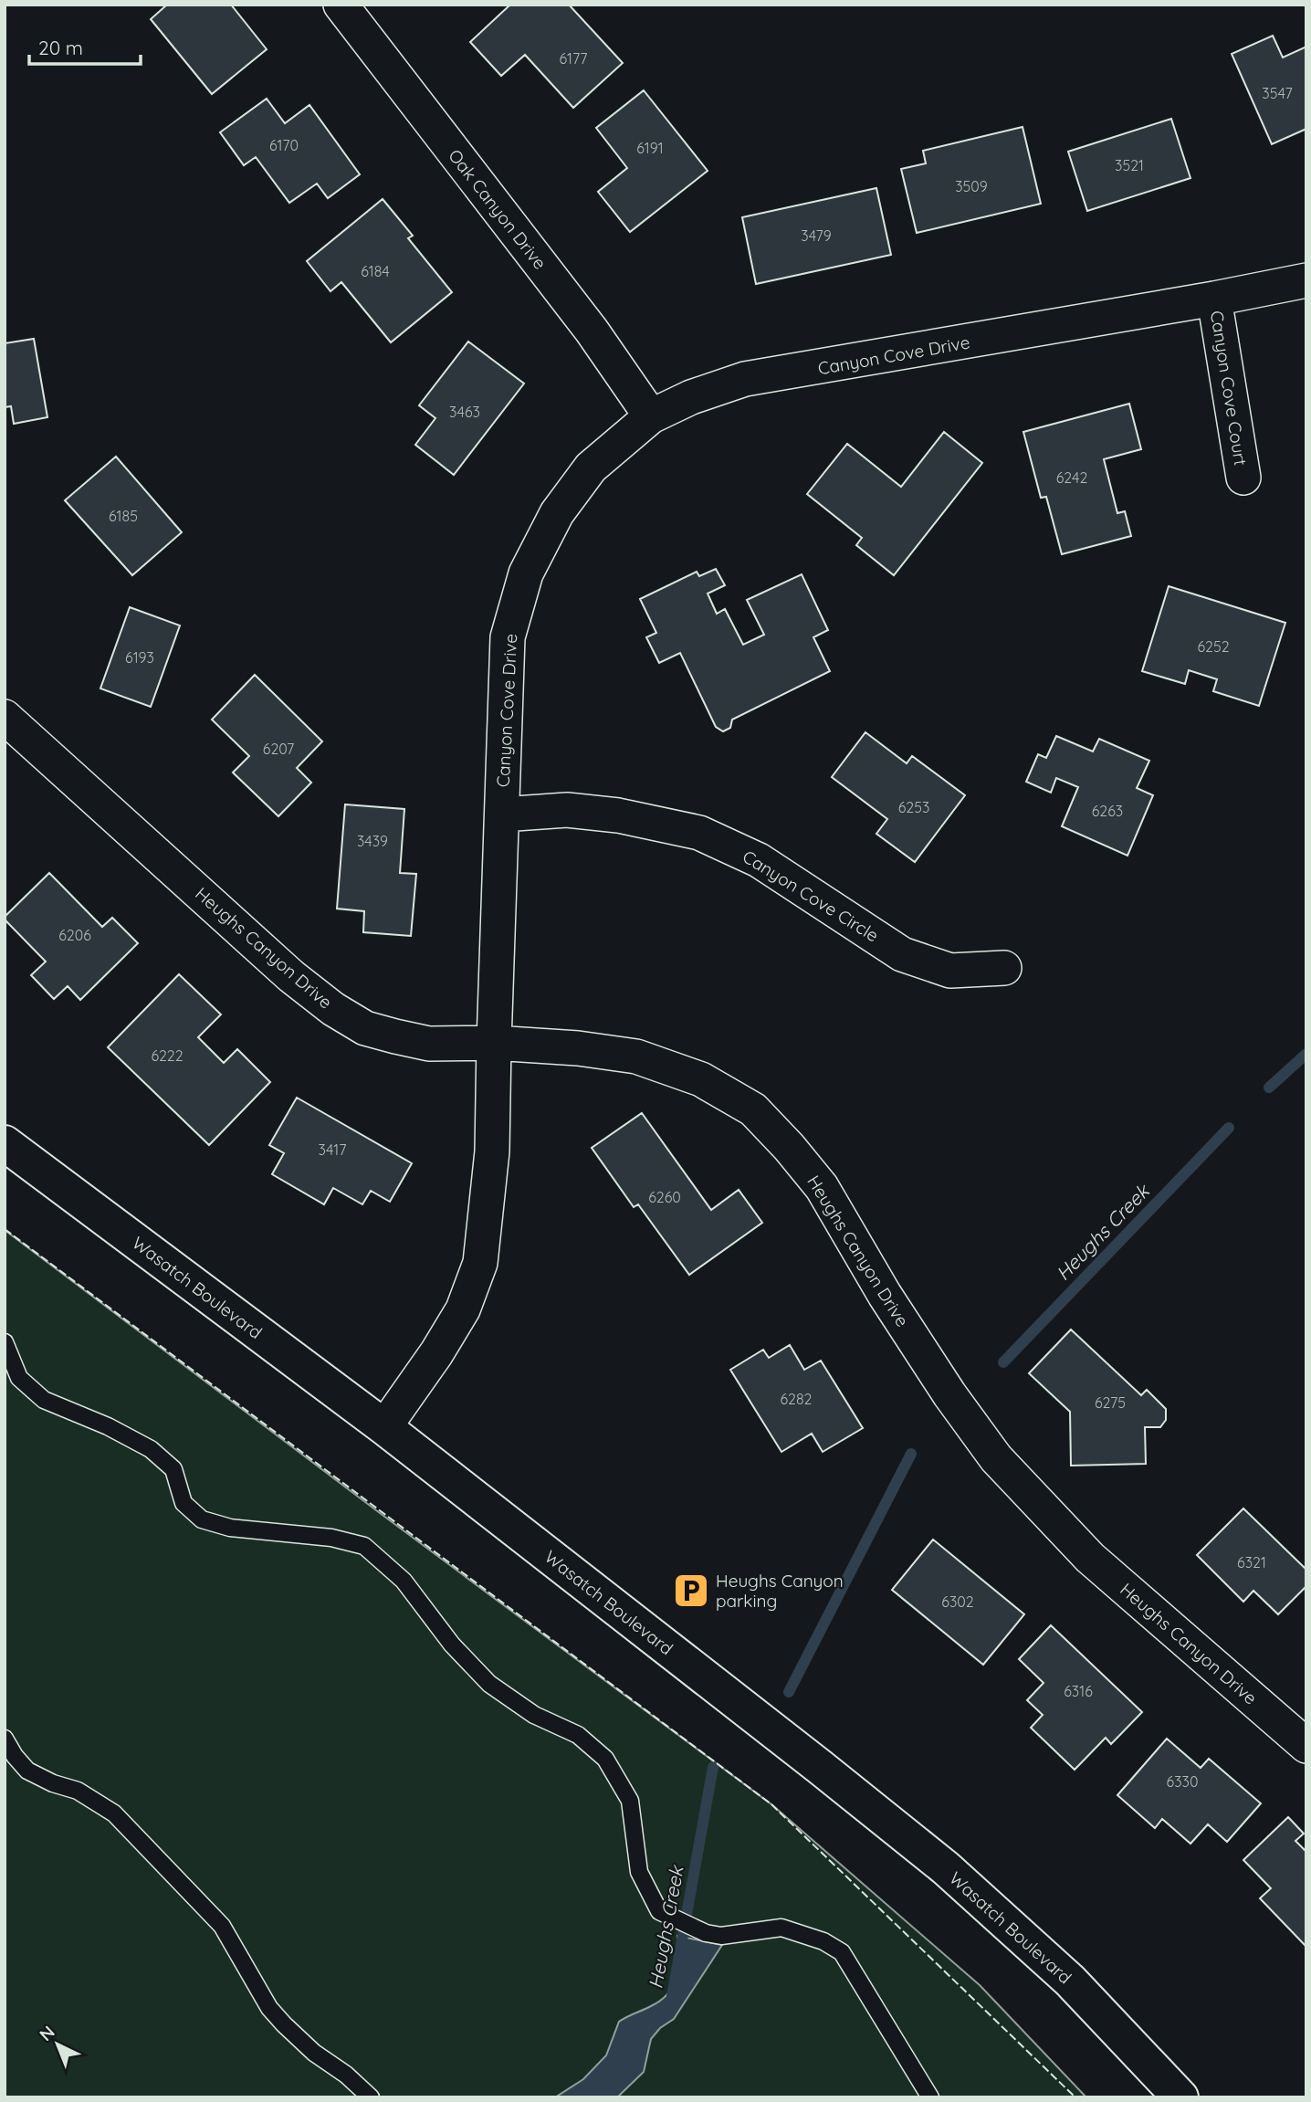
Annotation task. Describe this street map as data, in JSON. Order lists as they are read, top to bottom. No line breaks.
{"streets":{"street":["Oak Canyon Drive","Canyon Cove Drive","Canyon Cove Court","Canyon Cove Circle","Heughs Canyon Drive","Wasatch Boulevard"]},"crossings":[["Oak Canyon Drive","Canyon Cove Drive"],["Canyon Cove Drive","Canyon Cove Court"],["Canyon Cove Drive","Canyon Cove Circle"],["Canyon Cove Drive","Heughs Canyon Drive"],["Canyon Cove Drive","Wasatch Boulevard"]],"water":["Heughs Creek"],"places":{"parking":["Heughs Canyon parking"]},"house_numbers":["6177","3547","6170","6191","3521","3509","3479","6184","3463","6242","6185","6252","6193","6207","6253","6263","3439","6206","6222","3417","6260","6282","6275","6321","6302","6316","6330"],"scale_bar":"20 m","north":"top left"}
